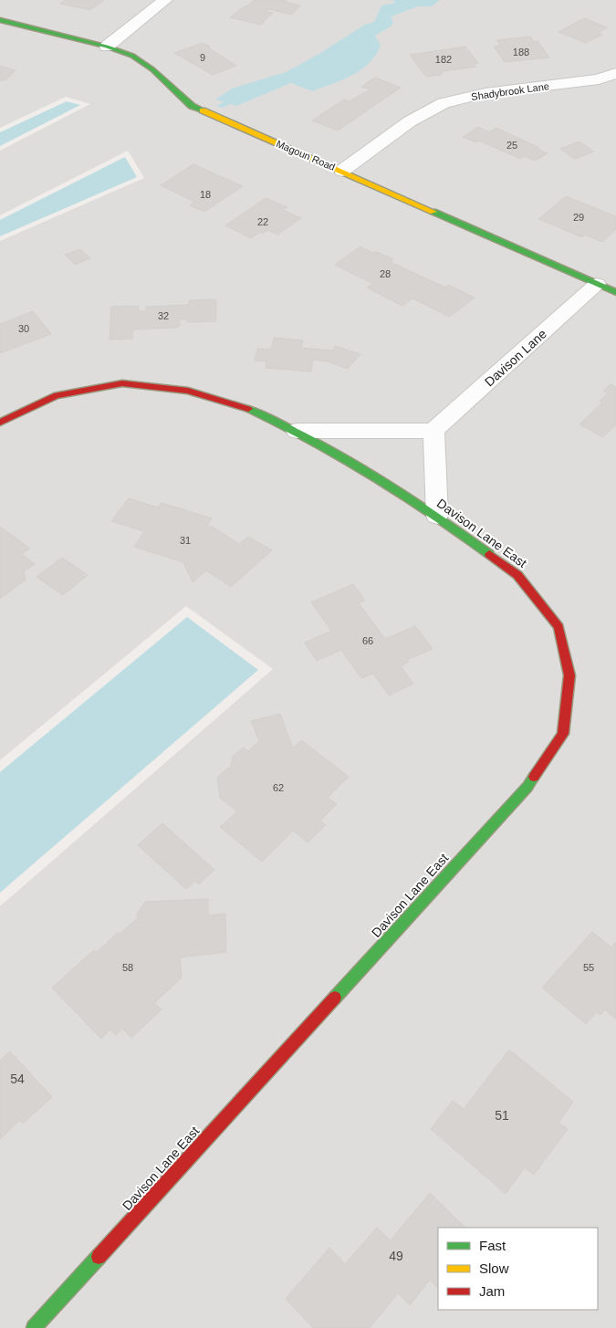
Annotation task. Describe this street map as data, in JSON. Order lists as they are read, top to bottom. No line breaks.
{"streets":{"street":["Shadybrook Lane","Magoun Road","Davison Lane","Davison Lane East"]},"crossings":[["Shadybrook Lane","Magoun Road"],["Magoun Road","Davison Lane"]],"house_numbers":["188","9","182","25","18","29","22","28","32","30","31","66","62","58","55","54","51","49"],"legend":["Fast","Slow","Jam"]}
